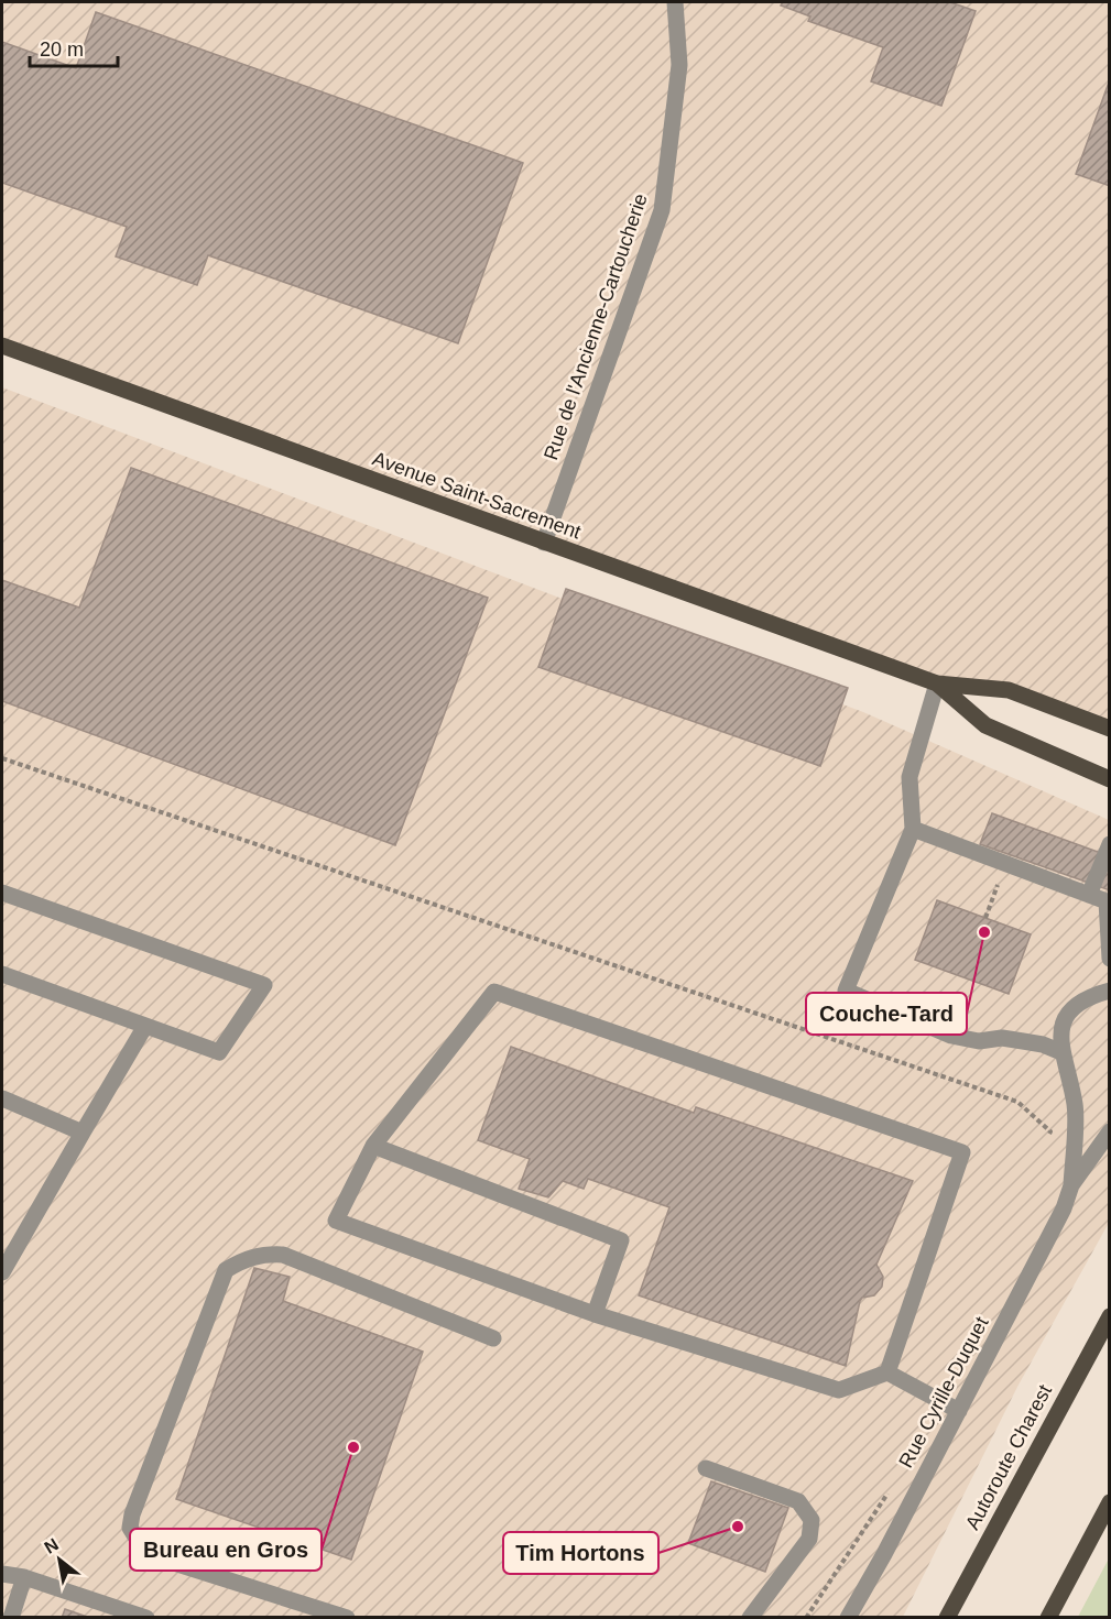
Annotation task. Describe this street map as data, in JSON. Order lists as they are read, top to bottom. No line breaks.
{"streets":{"main road":["Avenue Saint-Sacrement","Autoroute Charest"],"street":["Rue de l'Ancienne-Cartoucherie","Rue Cyrille-Duquet"]},"crossings":[["Rue de l'Ancienne-Cartoucherie","Avenue Saint-Sacrement"]],"places":["Couche-Tard","Bureau en Gros","Tim Hortons"],"scale_bar":"20 m","north":"top left"}
